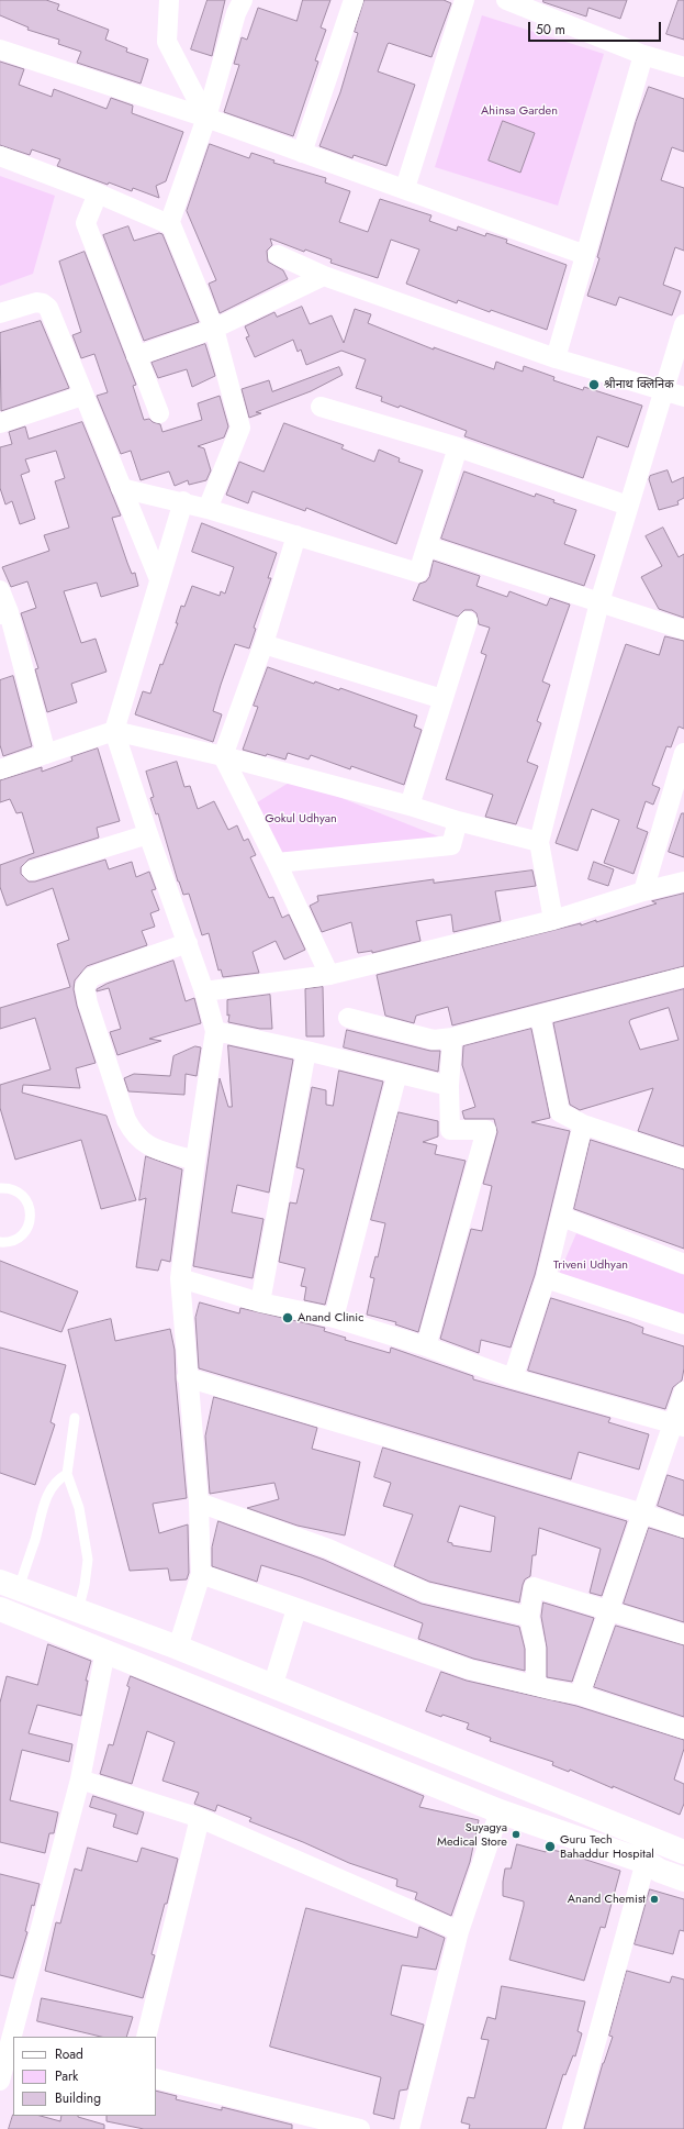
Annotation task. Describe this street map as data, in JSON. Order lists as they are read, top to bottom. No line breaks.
{"parks":["Ahinsa Garden","Gokul Udhyan","Triveni Udhyan"],"places":["श्रीनाथ क्लिनिक","Anand Clinic","Suyagya Medical Store","Guru Tech Bahaddur Hospital","Anand Chemist"],"legend":["Road","Park","Building"],"scale_bar":"50 m"}
